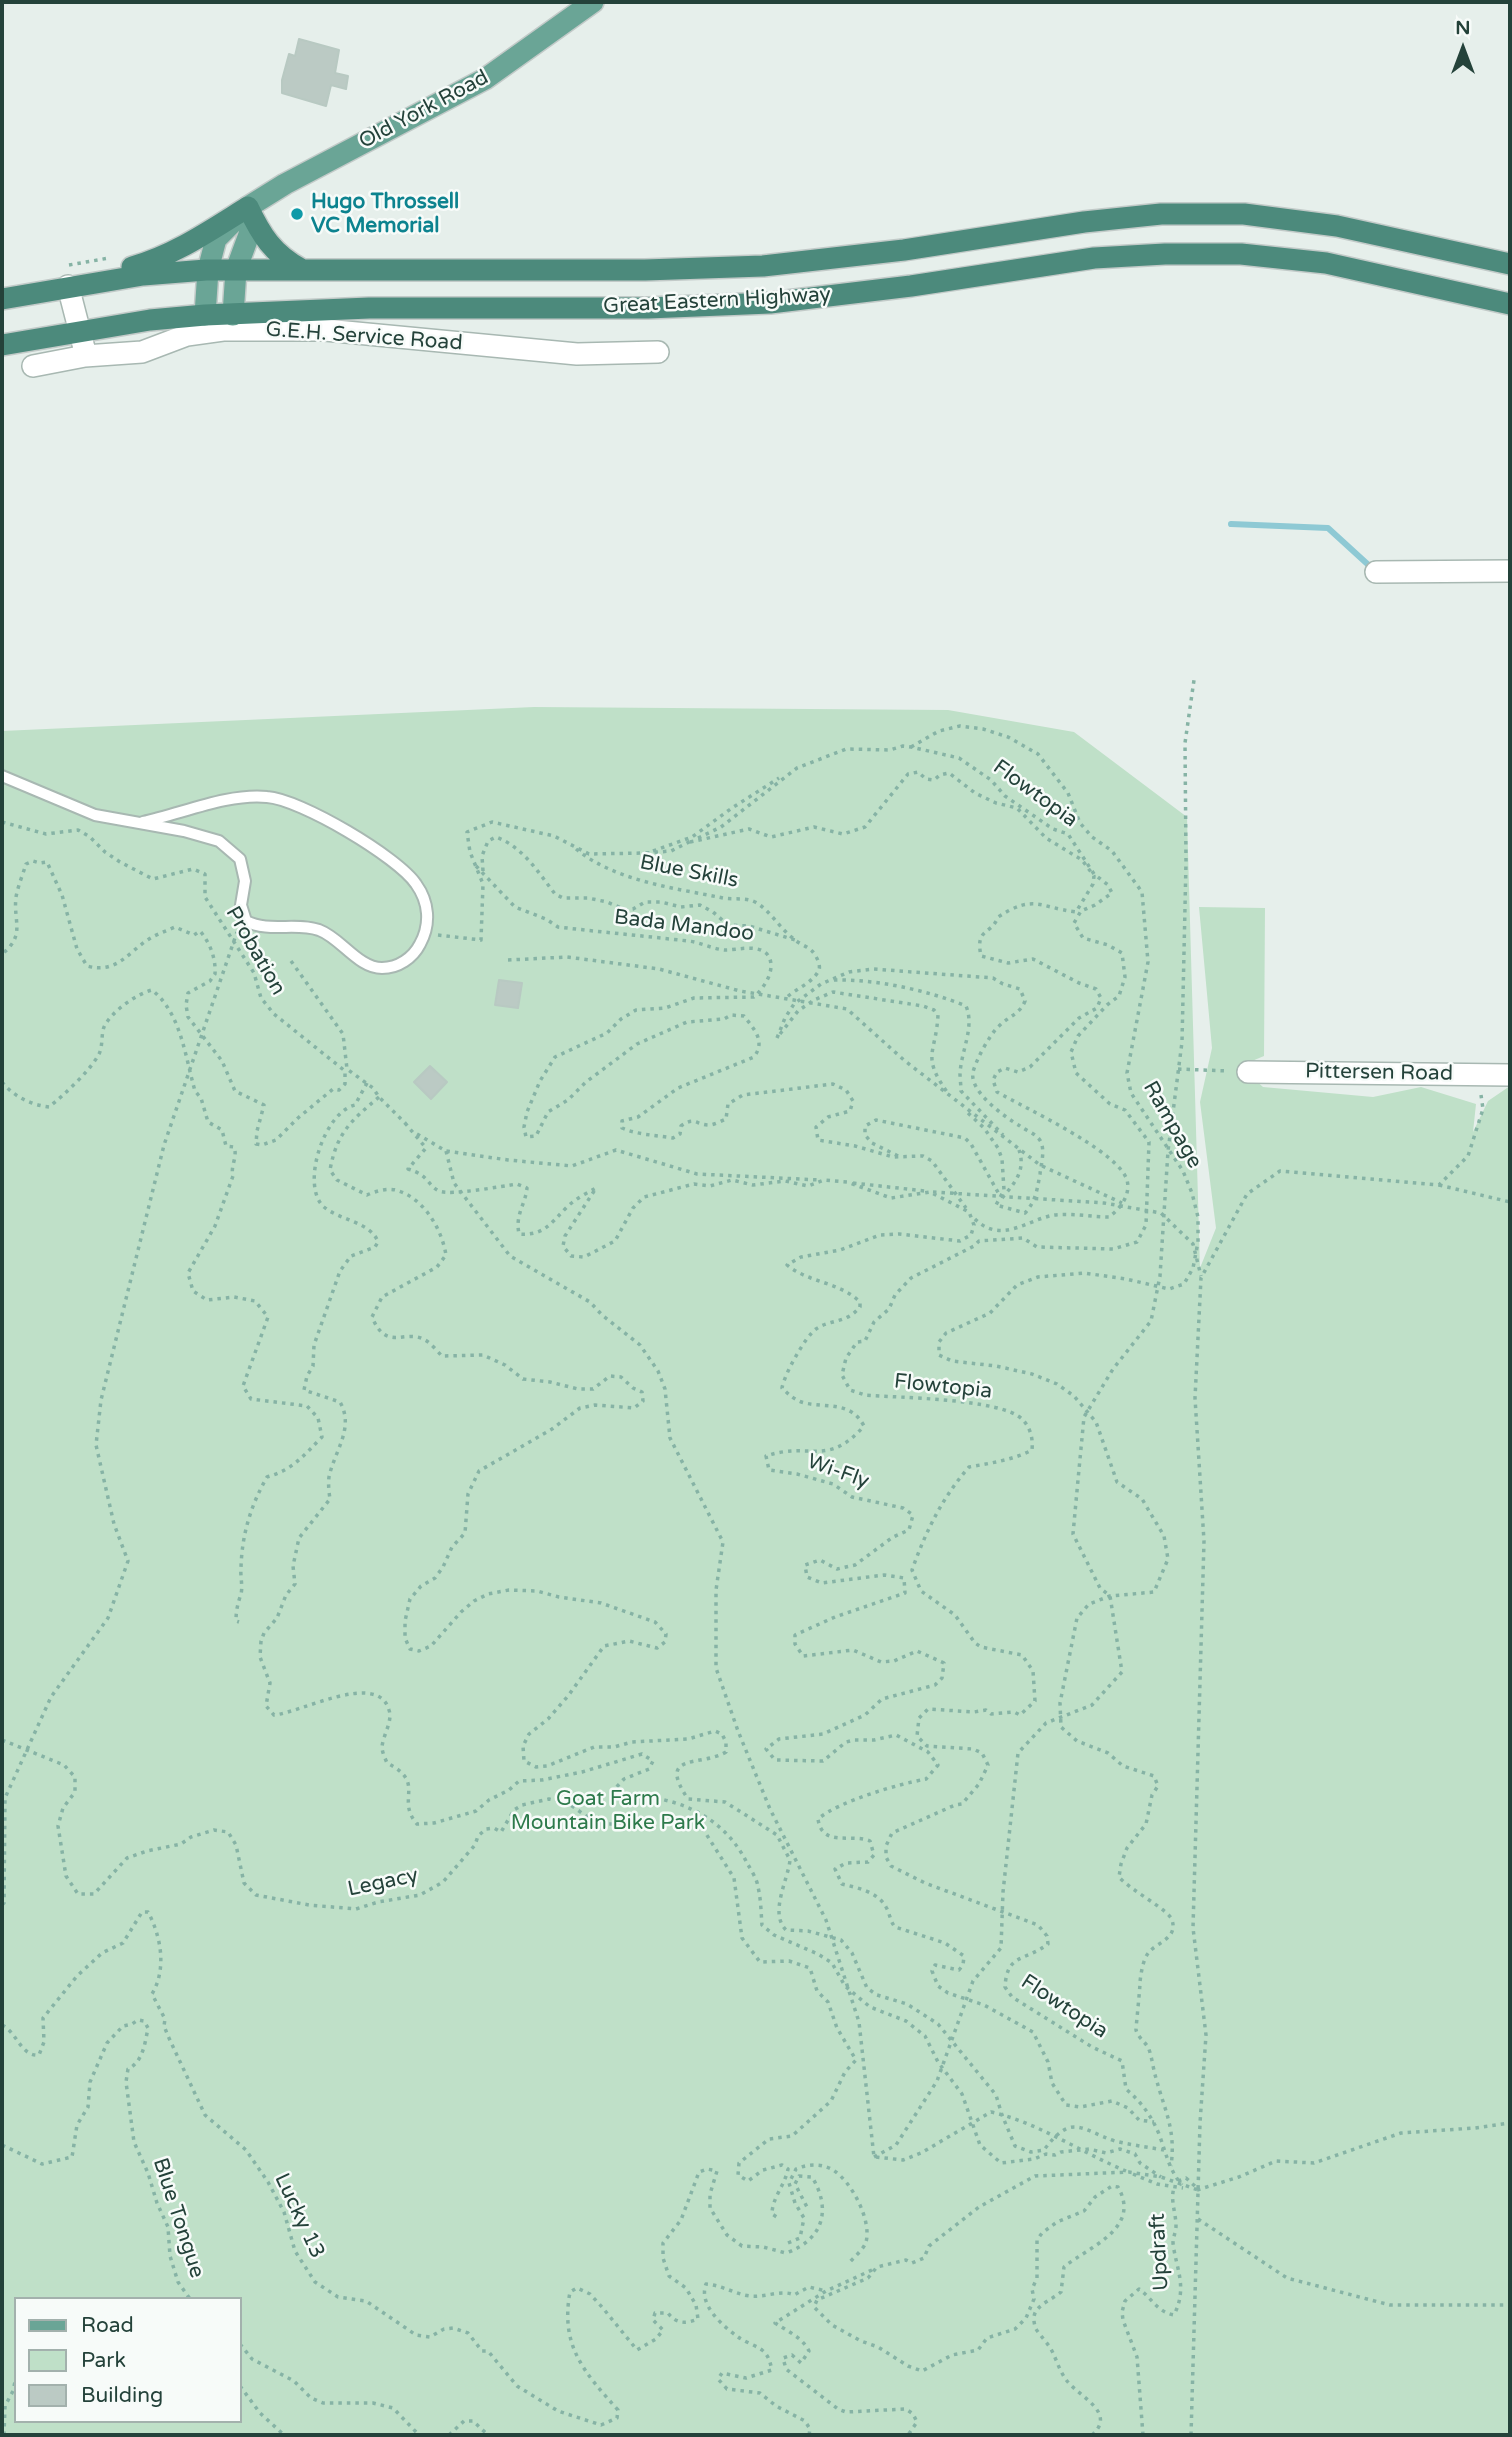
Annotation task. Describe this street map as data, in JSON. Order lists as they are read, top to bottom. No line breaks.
{"streets":{"highway":["Great Eastern Highway"],"main road":["Old York Road"],"street":["G.E.H. Service Road","Pittersen Road"],"path":["Flowtopia","Blue Skills","Bada Mandoo","Probation","Rampage","Wi-Fly","Legacy","Lucky 13","Blue Tongue","Updraft"]},"crossings":[["Old York Road","Great Eastern Highway"],["Flowtopia","Blue Skills"],["Flowtopia","Bada Mandoo"],["Flowtopia","Rampage"],["Flowtopia","Wi-Fly"],["Flowtopia","Updraft"],["Bada Mandoo","Wi-Fly"]],"parks":["Goat Farm Mountain Bike Park"],"places":["Hugo Throssell VC Memorial"],"legend":["Road","Park","Building"],"north":"top"}
